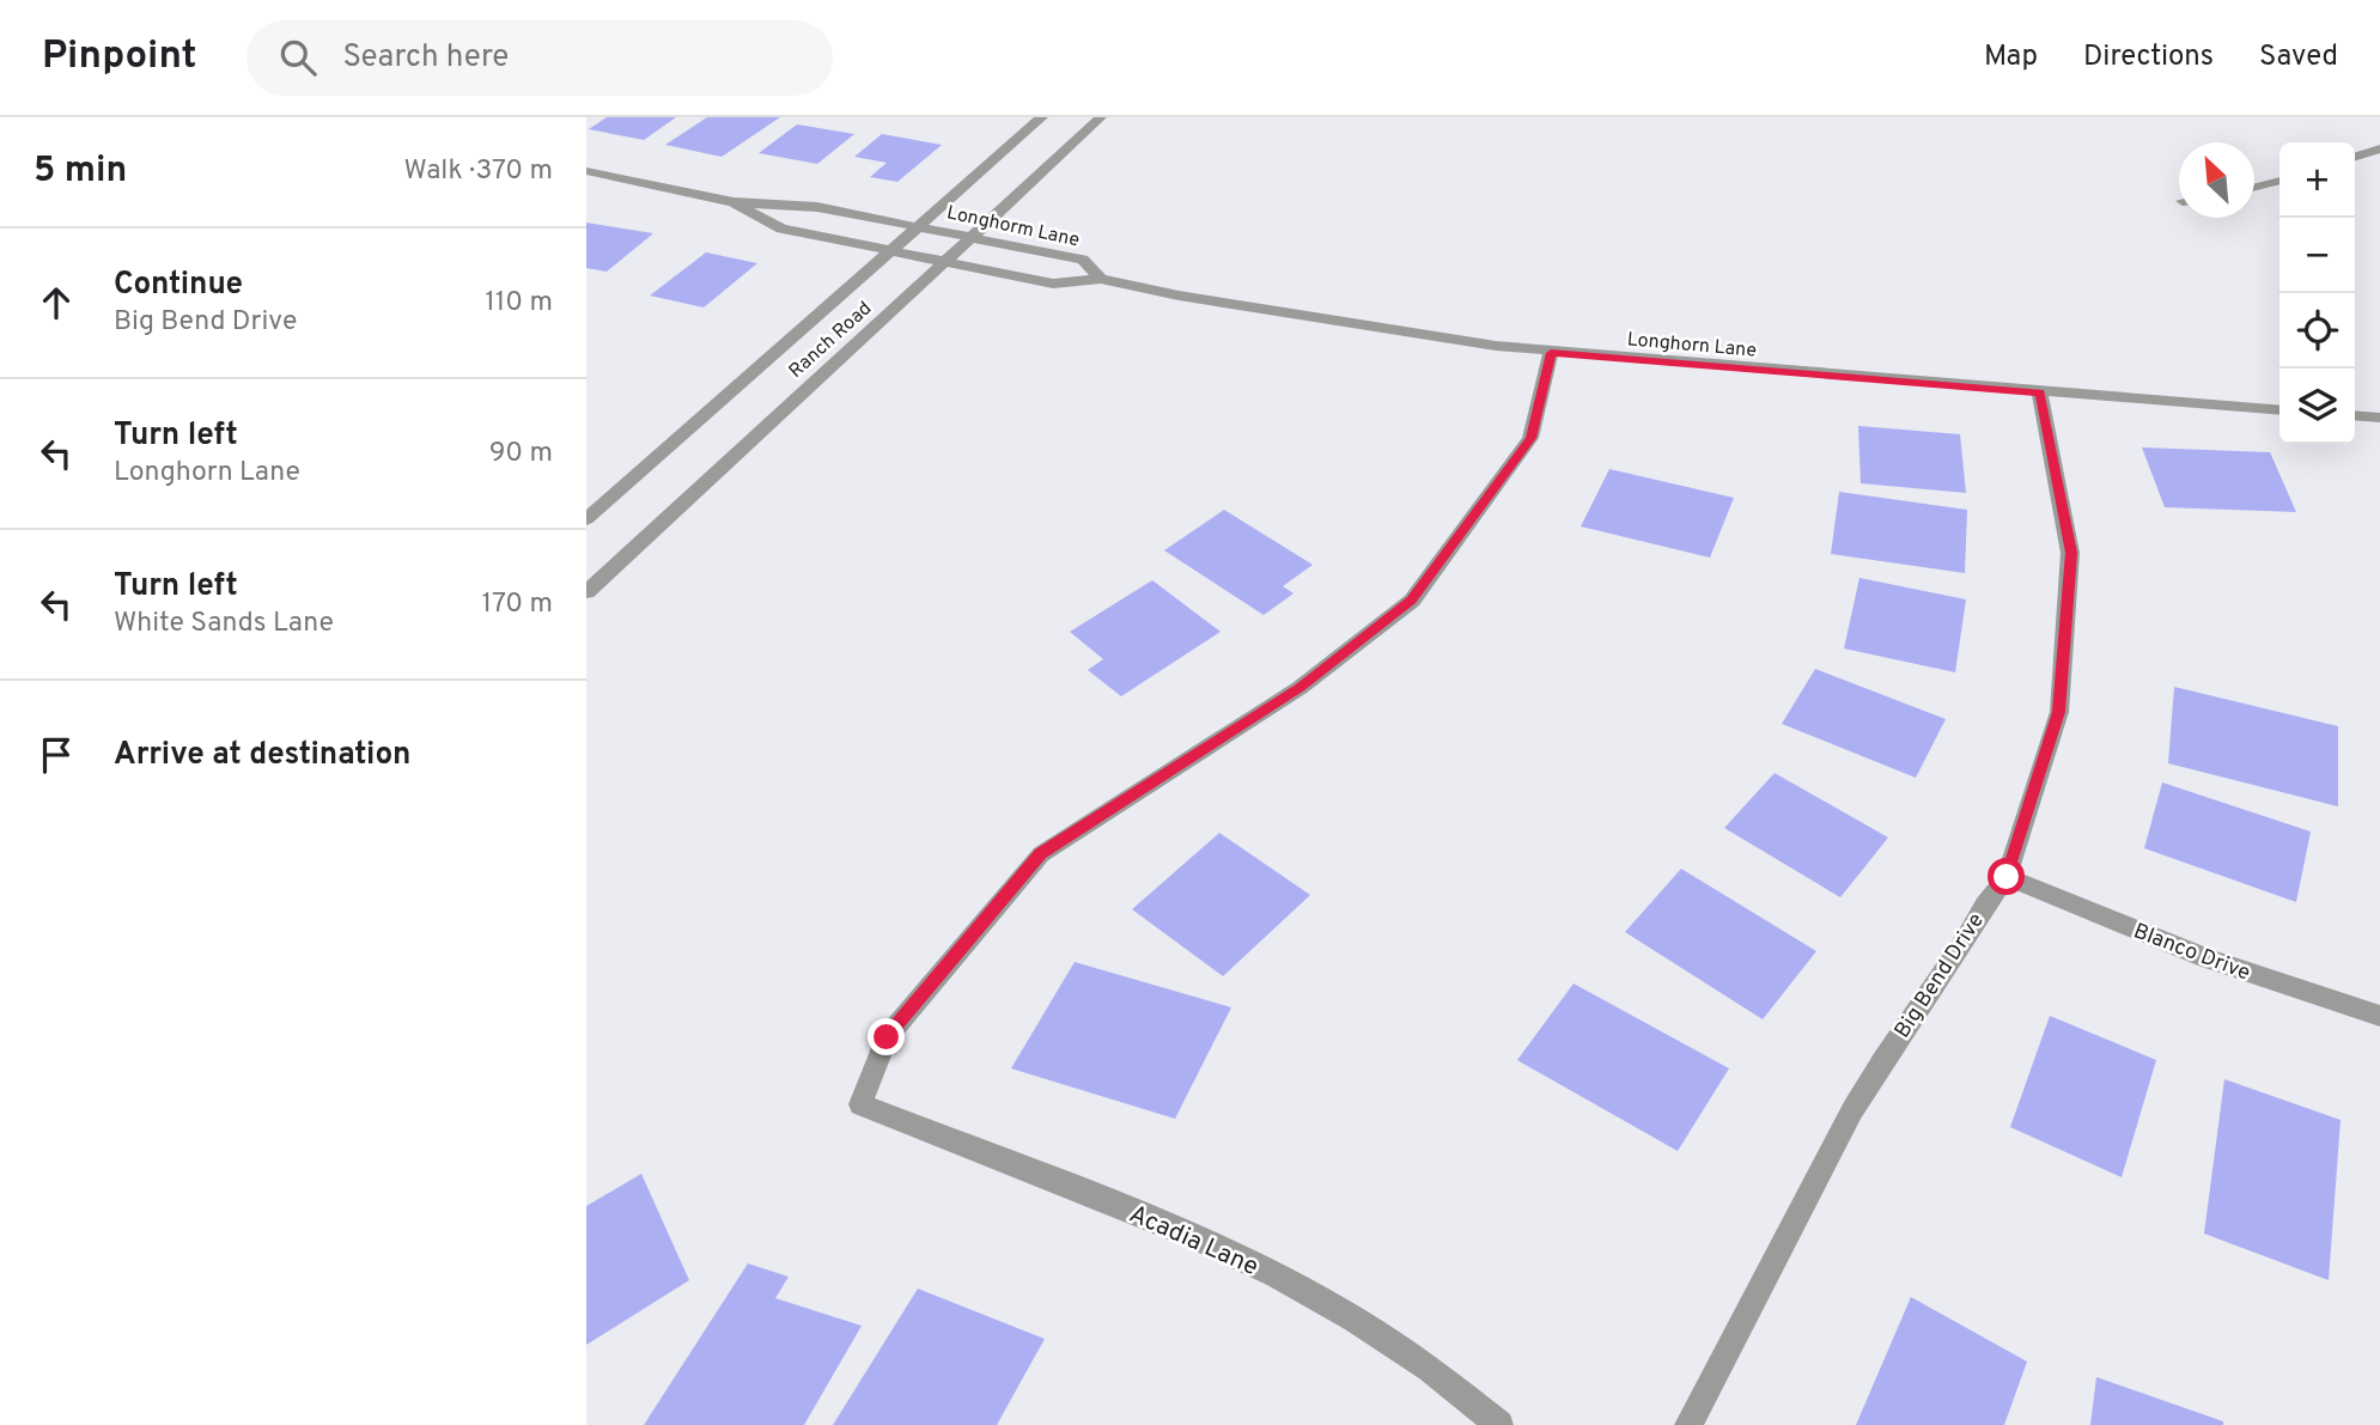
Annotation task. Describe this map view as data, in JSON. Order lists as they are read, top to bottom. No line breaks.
{"streets":{"street":["Longhorm Lane","Ranch Road","Longhorn Lane","Blanco Drive","Big Bend Drive","Acadia Lane"]},"crossings":[["Longhorm Lane","Ranch Road"],["Longhorm Lane","Longhorn Lane"],["Longhorn Lane","Big Bend Drive"],["Longhorn Lane","Acadia Lane"],["Blanco Drive","Big Bend Drive"]],"north":"top left","page":{"header":"Pinpoint","search":"Search here","nav":["Map","Directions","Saved"],"heading":["5 min","Walk · 370 m"],"map_buttons":["+","−"],"list":[["Continue","Big Bend Drive","110 m"],["Turn left","Longhorn Lane","90 m"],["Turn left","White Sands Lane","170 m"],"Arrive at destination"]}}
